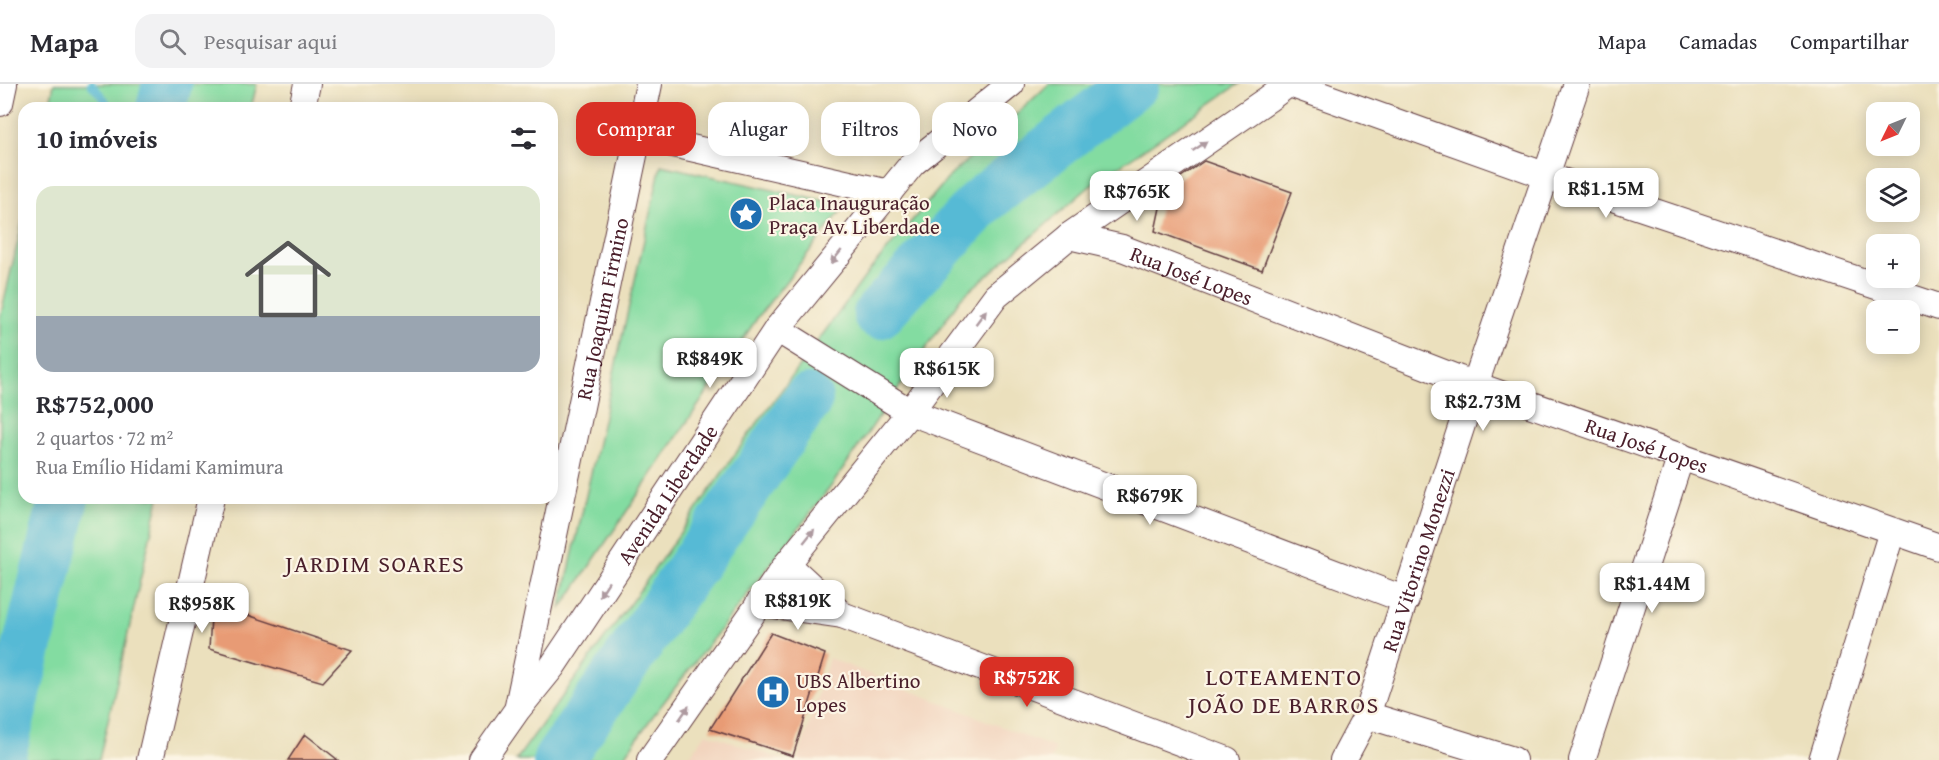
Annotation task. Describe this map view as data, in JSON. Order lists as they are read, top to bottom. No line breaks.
{"streets":{"street":["Rua José Lopes","Rua Joaquim Firmino","Avenida Liberdade","Rua Vitorino Monezzi"]},"crossings":[["Rua José Lopes","Rua Vitorino Monezzi"],["Rua Joaquim Firmino","Avenida Liberdade"]],"districts":["JARDIM SOARES","LOTEAMENTO JOÃO DE BARROS"],"places":{"place":["Placa Inauguração Praça Av. Liberdade"],"hospital":["UBS Albertino Lopes"]},"north":"bottom left","page":{"header":"Mapa","search":"Pesquisar aqui","nav":["Mapa","Camadas","Compartilhar"],"map_buttons":["+","−"],"chip":["Comprar","Alugar","Filtros","Novo"],"heading":"10 imóveis","price":["R$1.15M","R$765K","R$849K","R$615K","R$2.73M","R$679K","R$1.44M","R$819K","R$958K","R$752K"],"list":[{"name":"R$752,000","note":"2 quartos · 72 m² · Rua Emílio Hidami Kamimura"}]}}
